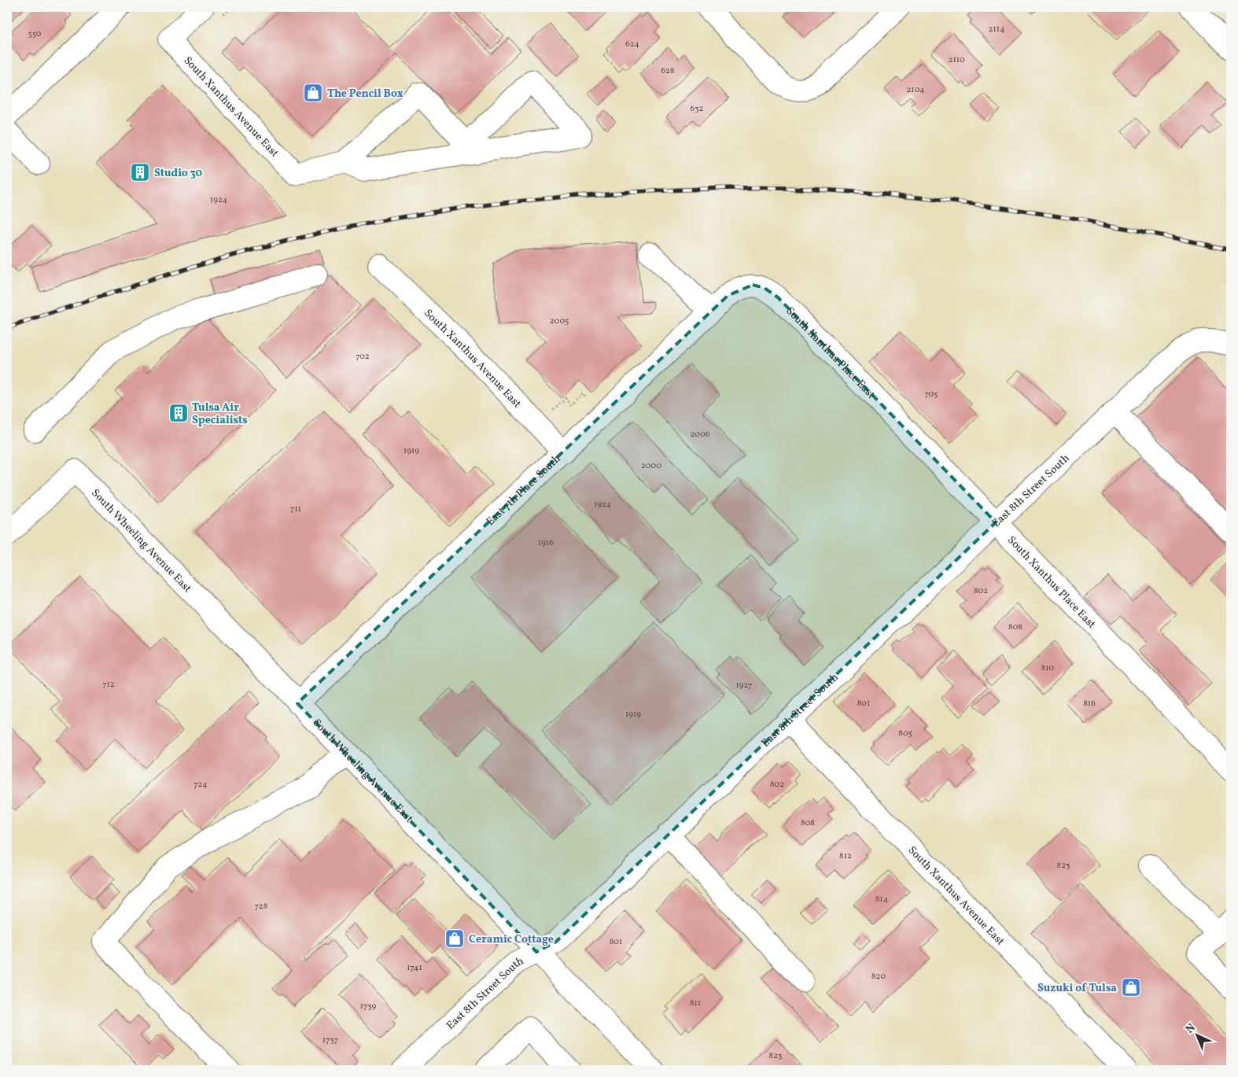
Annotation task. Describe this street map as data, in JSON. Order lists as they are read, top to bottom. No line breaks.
{"streets":{"street":["South Xanthus Avenue East","South Xanthus Place East","East 7th Place South","East 8th Street South","South Wheeling Avenue East"]},"crossings":[["South Xanthus Avenue East","East 7th Place South"],["South Xanthus Avenue East","East 8th Street South"],["South Xanthus Place East","East 7th Place South"],["South Xanthus Place East","East 8th Street South"],["East 7th Place South","South Wheeling Avenue East"],["East 8th Street South","South Wheeling Avenue East"]],"places":{"shop":["The Pencil Box","Ceramic Cottage","Suzuki of Tulsa"],"building":["Studio 30","Tulsa Air Specialists"]},"house_numbers":["2114","550","624","2110","628","2104","632","1924","2005","702","705","2006","1919","2000","1924","711","1916","802","808","810","712","1927","801","816","1919","805","724","802","808","812","823","814","728","801","1741","820","811","1739","1737","823"],"north":"top left"}
